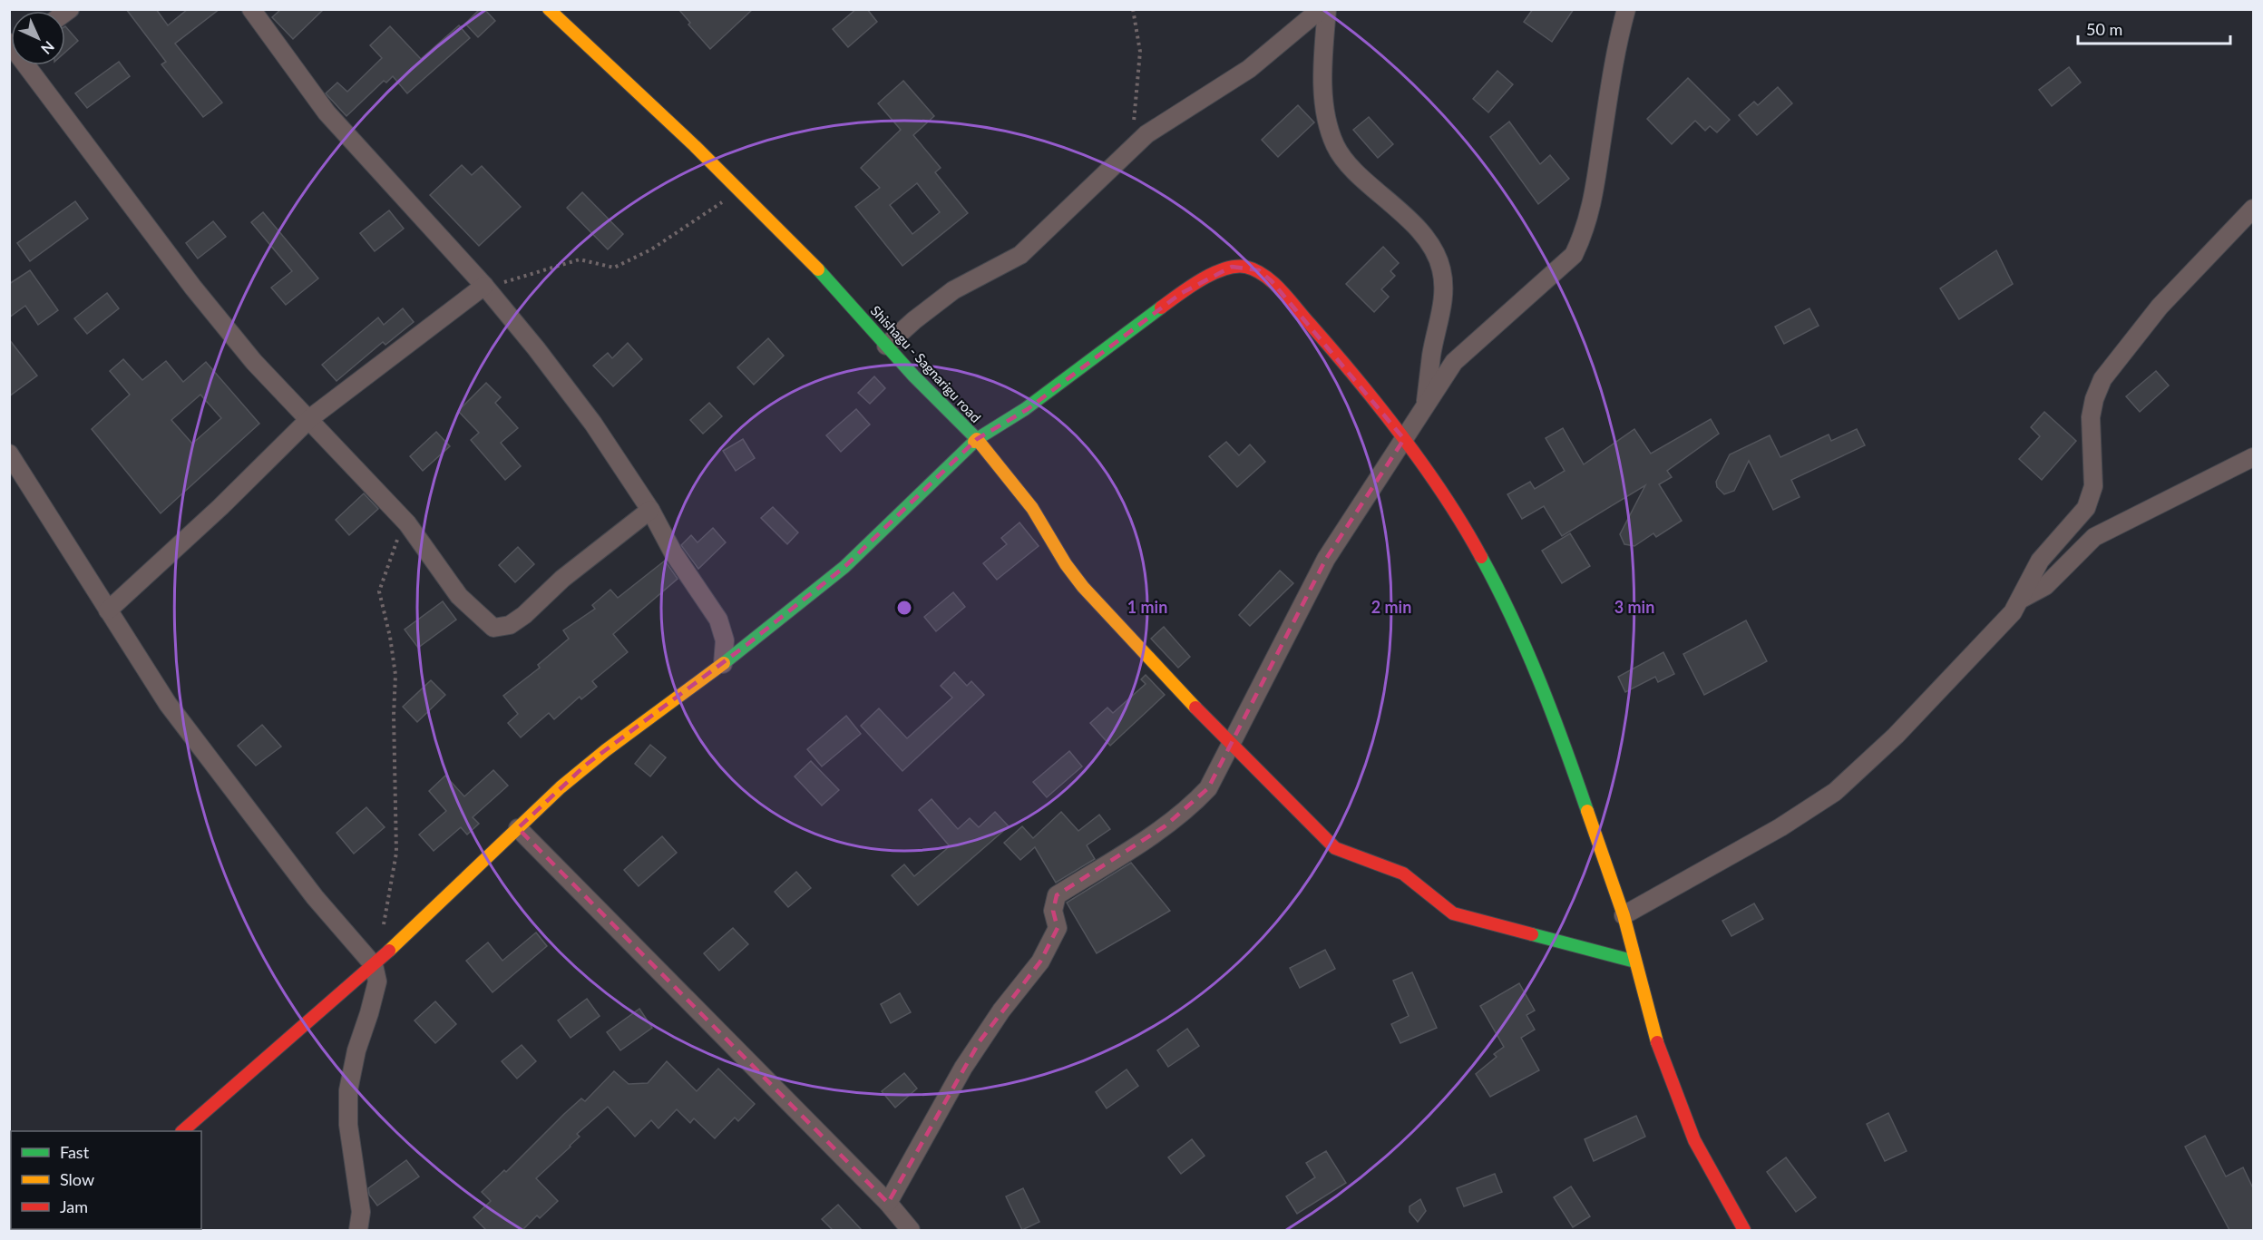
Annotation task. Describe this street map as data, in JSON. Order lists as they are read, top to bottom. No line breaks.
{"streets":{"street":["Shishagu - Sagnarigu road"]},"legend":["Fast","Slow","Jam"],"scale_bar":"50 m","north":"bottom right","rings":["1 min","2 min","3 min"]}
